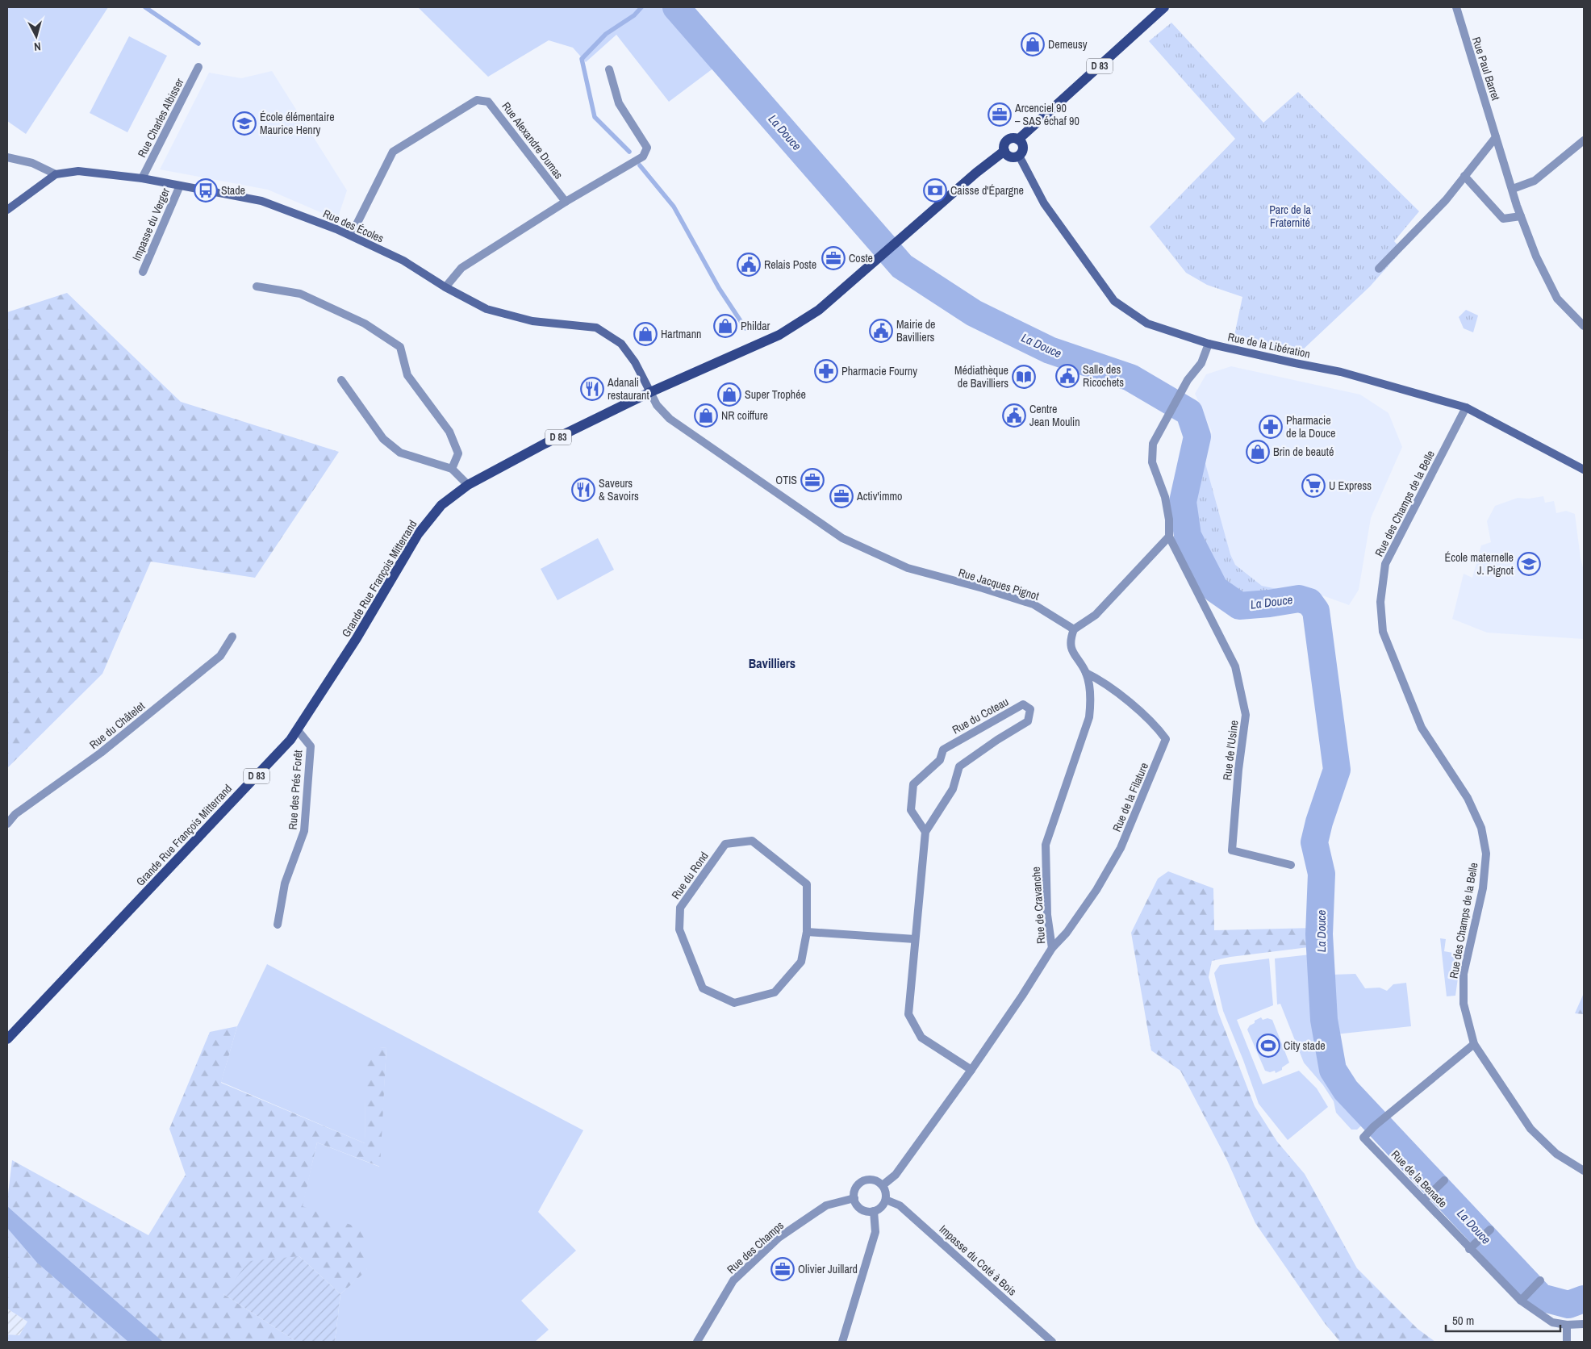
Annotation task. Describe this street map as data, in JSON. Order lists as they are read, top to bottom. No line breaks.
{"streets":{"main road":["D 83","Grande Rue François Mitterrand"],"street":["Rue Paul Barret","Rue Charles Albisser","Rue Alexandre Dumas","Impasse du Verger","Rue des Écoles","Rue de la Libération","Rue des Champs de la Belle","Rue Jacques Pignot","Rue du Coteau","Rue du Châtelet","Rue de l'Usine","Rue des Prés Forêt","Rue de la Filature","Rue du Rond","Rue de Cravanche","Rue de la Benade","Rue des Champs","Impasse du Coté à Bois"]},"crossings":[["D 83","Rue de la Libération"],["D 83","Grande Rue François Mitterrand"],["Rue Charles Albisser","Rue des Écoles"],["Rue Alexandre Dumas","Rue des Écoles"],["Impasse du Verger","Rue des Écoles"],["Rue des Écoles","Grande Rue François Mitterrand"],["Rue des Écoles","Rue Jacques Pignot"],["Rue de la Libération","Rue des Champs de la Belle"],["Rue de la Libération","Grande Rue François Mitterrand"],["Rue des Champs de la Belle","Rue de la Benade"],["Grande Rue François Mitterrand","Rue Jacques Pignot"],["Grande Rue François Mitterrand","Rue des Prés Forêt"],["Rue Jacques Pignot","Rue de Cravanche"],["Rue du Coteau","Rue de Cravanche"],["Rue de la Filature","Rue de Cravanche"],["Rue de Cravanche","Rue des Champs"],["Rue de Cravanche","Impasse du Coté à Bois"],["Rue des Champs","Impasse du Coté à Bois"]],"districts":["Bavilliers"],"water":["La Douce"],"parks":["Parc de la Fraternité"],"places":{"shop":["Demeusy","Phildar","Hartmann","Super Trophée","NR coiffure","Brin de beauté"],"office":["Arcenciel 90 – SAS échaf 90","Coste","OTIS","Activ'immo","Olivier Juillard"],"school or university":["École élémentaire Maurice Henry","École maternelle J. Pignot"],"bus stop":["Stade"],"bank":["Caisse d'Épargne"],"public building":["Relais Poste","Mairie de Bavilliers","Salle des Ricochets","Centre Jean Moulin"],"pharmacy":["Pharmacie Fourny","Pharmacie de la Douce"],"library":["Médiathèque de Bavilliers"],"restaurant":["Adanali restaurant","Saveurs & Savoirs"],"supermarket":["U Express"],"sports":["City stade"]},"scale_bar":"50 m","north":"bottom"}
